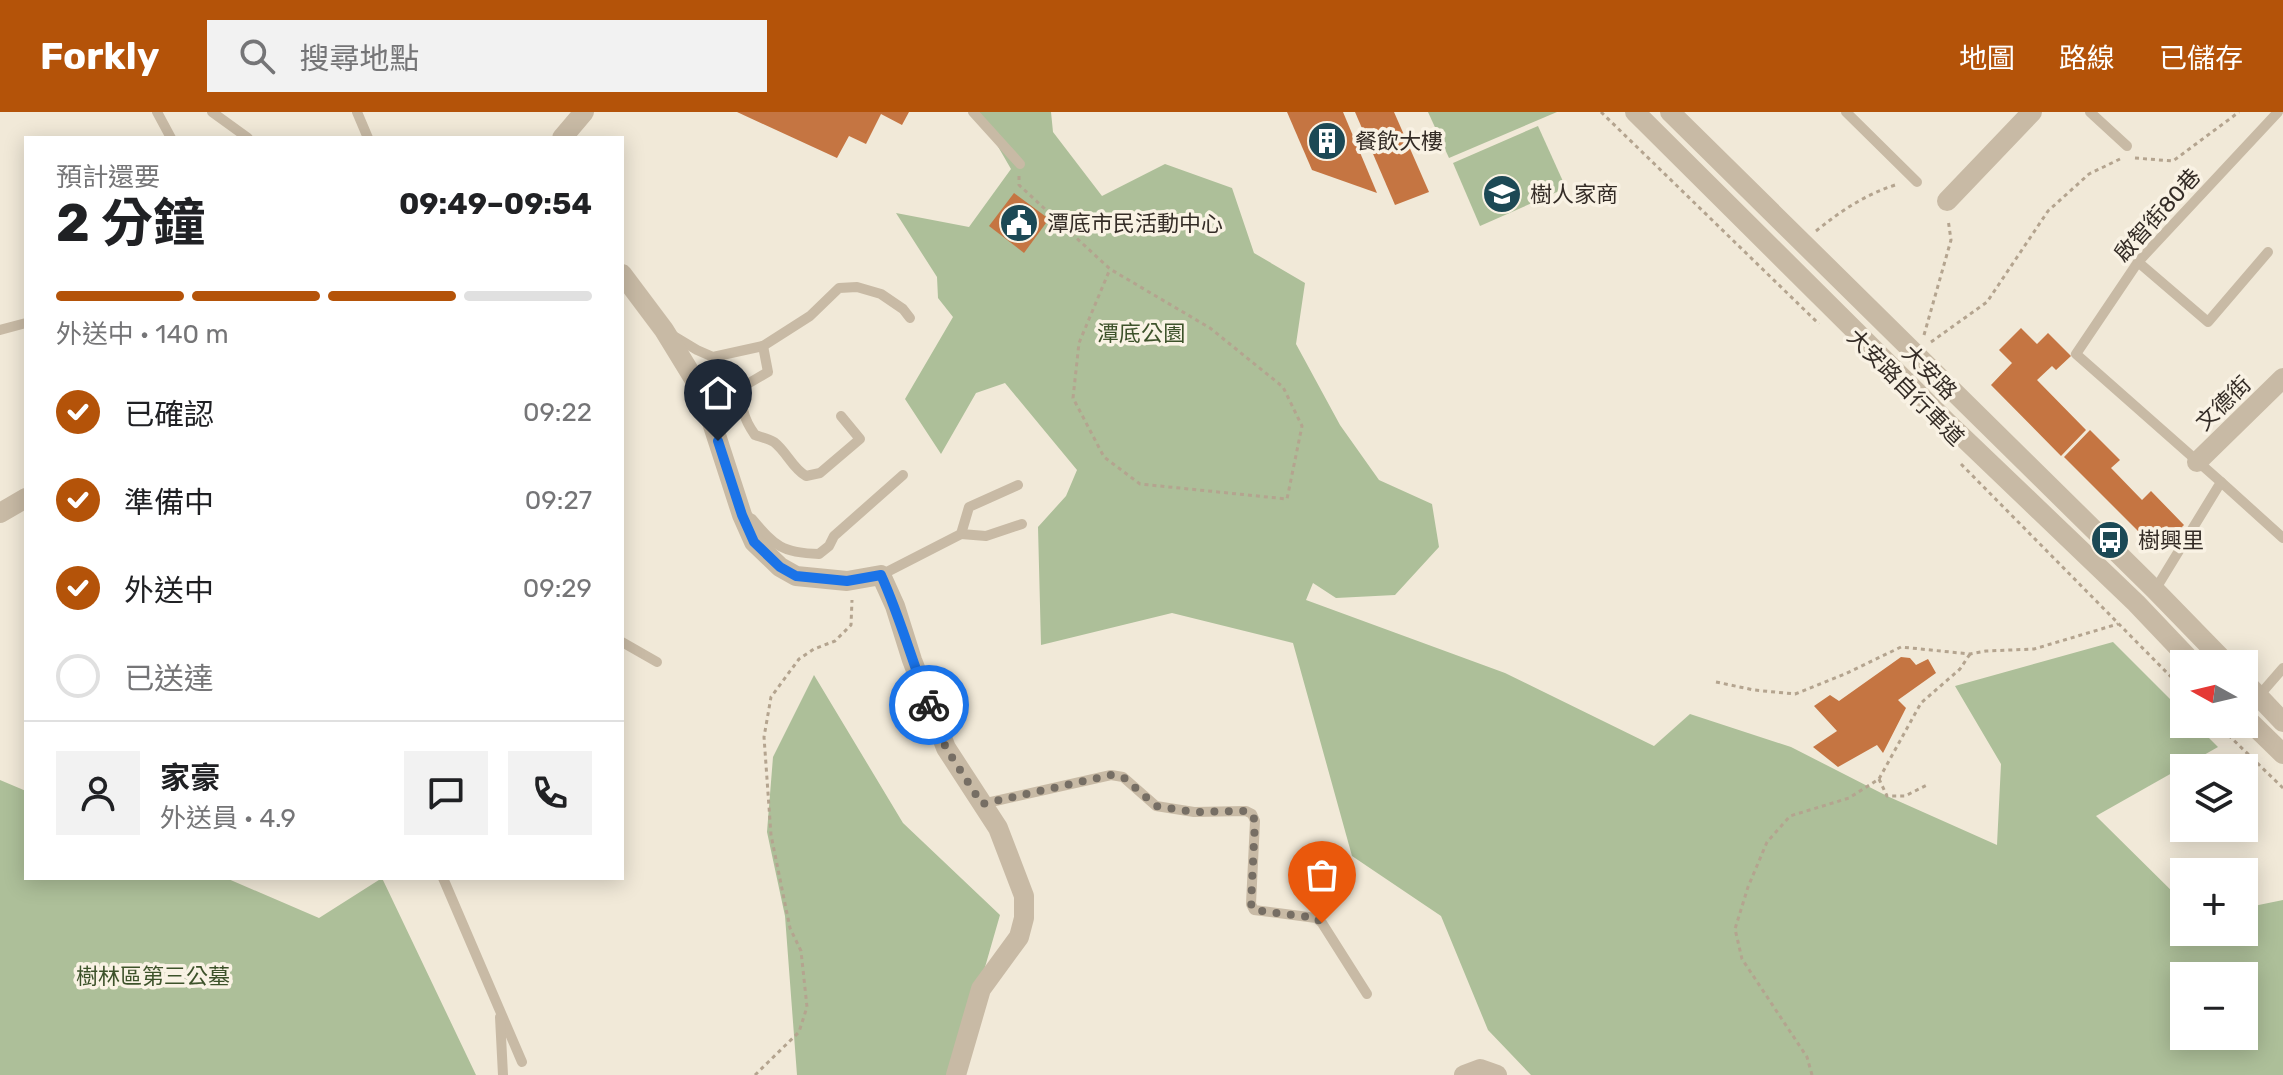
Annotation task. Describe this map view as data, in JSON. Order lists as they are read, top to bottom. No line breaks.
{"streets":{"street":["大安路","文德街"],"lane":["啟智街80巷"],"path":["大安路自行車道"]},"crossings":[["啟智街80巷","文德街"]],"parks":["潭底公園","樹林區第三公墓"],"places":{"building":["餐飲大樓"],"school or university":["樹人家商"],"public building":["潭底市民活動中心"],"bus stop":["樹興里"]},"north":"left","page":{"header":"Forkly","search":"搜尋地點","nav":["地圖","路線","已儲存"],"heading":["2 分鐘","預計還要","09:49–09:54"],"panel":["家豪","外送員 · 4.9"],"bar":"外送中 · 140 m","list":[["已確認","09:22"],["準備中","09:27"],["外送中","09:29"],"已送達"],"map_buttons":["+","−"]}}
